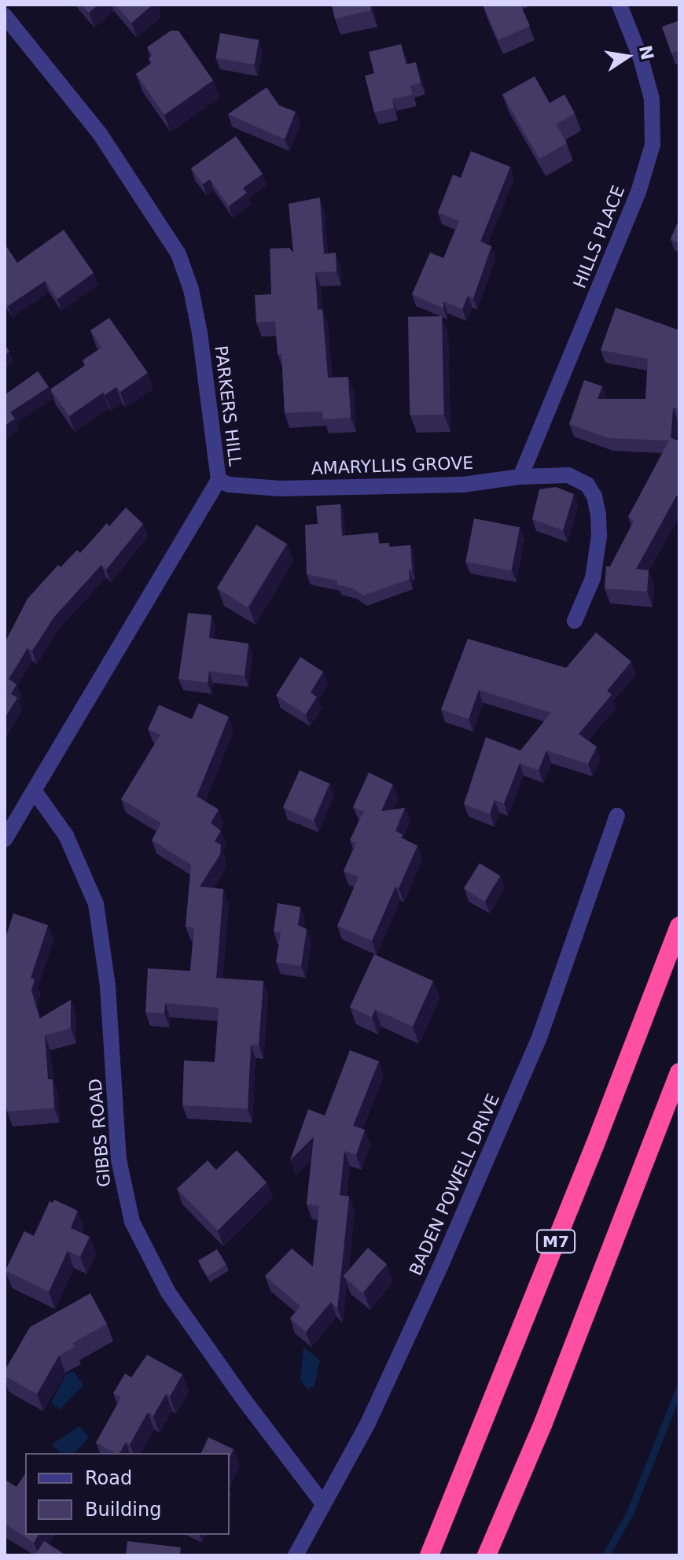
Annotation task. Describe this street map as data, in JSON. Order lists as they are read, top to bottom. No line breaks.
{"streets":{"highway":["M7"],"street":["HILLS PLACE","PARKERS HILL","AMARYLLIS GROVE","GIBBS ROAD","BADEN POWELL DRIVE"]},"crossings":[["HILLS PLACE","AMARYLLIS GROVE"],["PARKERS HILL","AMARYLLIS GROVE"],["PARKERS HILL","GIBBS ROAD"],["GIBBS ROAD","BADEN POWELL DRIVE"]],"legend":["Road","Building"],"north":"right"}
